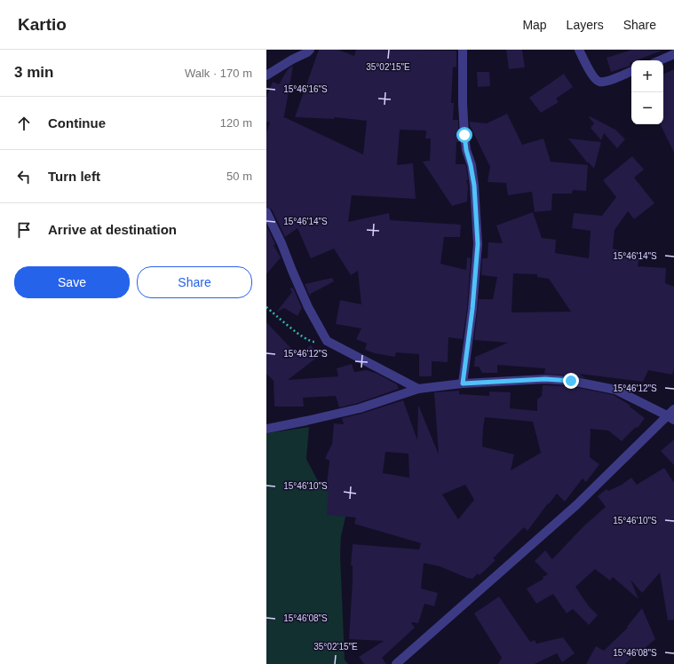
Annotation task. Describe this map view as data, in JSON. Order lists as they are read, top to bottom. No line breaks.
{"page":{"header":"Kartio","nav":["Map","Layers","Share"],"heading":["3 min","Walk · 170 m"],"map_buttons":["+","−"],"list":[["Continue","120 m"],["Turn left","50 m"],"Arrive at destination"],"buttons":["Save","Share"]},"coordinates":["35°02'15\"E","15°46'16\"S","15°46'14\"S","15°46'12\"S","15°46'10\"S","15°46'08\"S"]}
